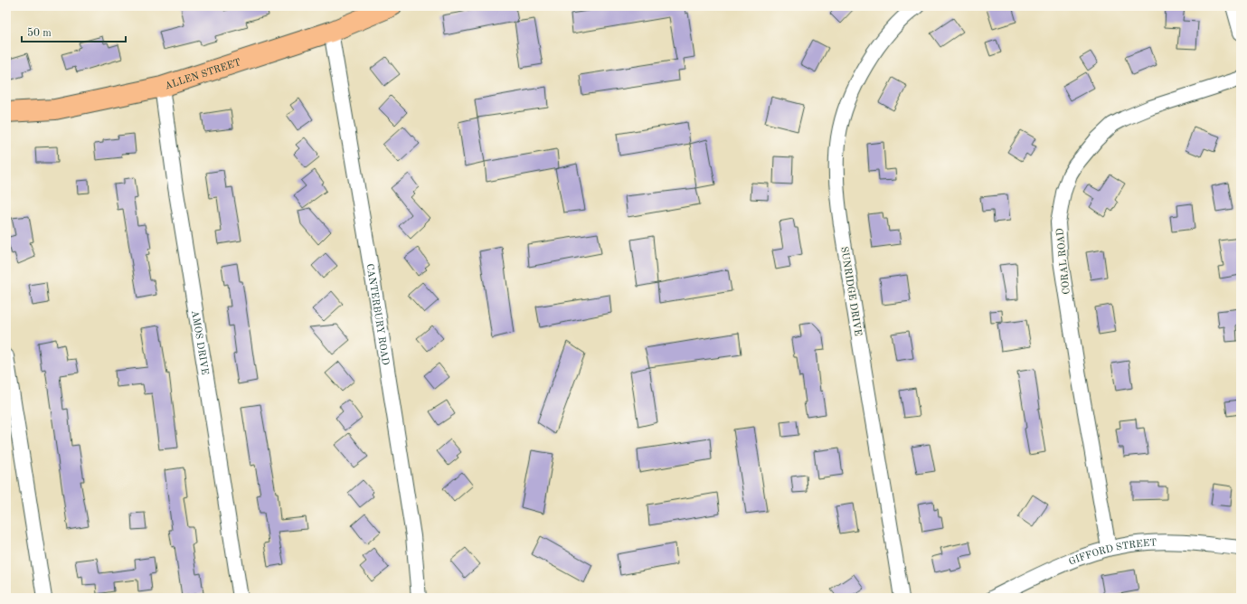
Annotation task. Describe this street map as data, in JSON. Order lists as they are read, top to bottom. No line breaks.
{"streets":{"main road":["ALLEN STREET"],"street":["CORAL ROAD","SUNRIDGE DRIVE","CANTERBURY ROAD","AMOS DRIVE","GIFFORD STREET"]},"crossings":[["ALLEN STREET","CANTERBURY ROAD"],["ALLEN STREET","AMOS DRIVE"],["CORAL ROAD","GIFFORD STREET"]],"scale_bar":"50 m"}
